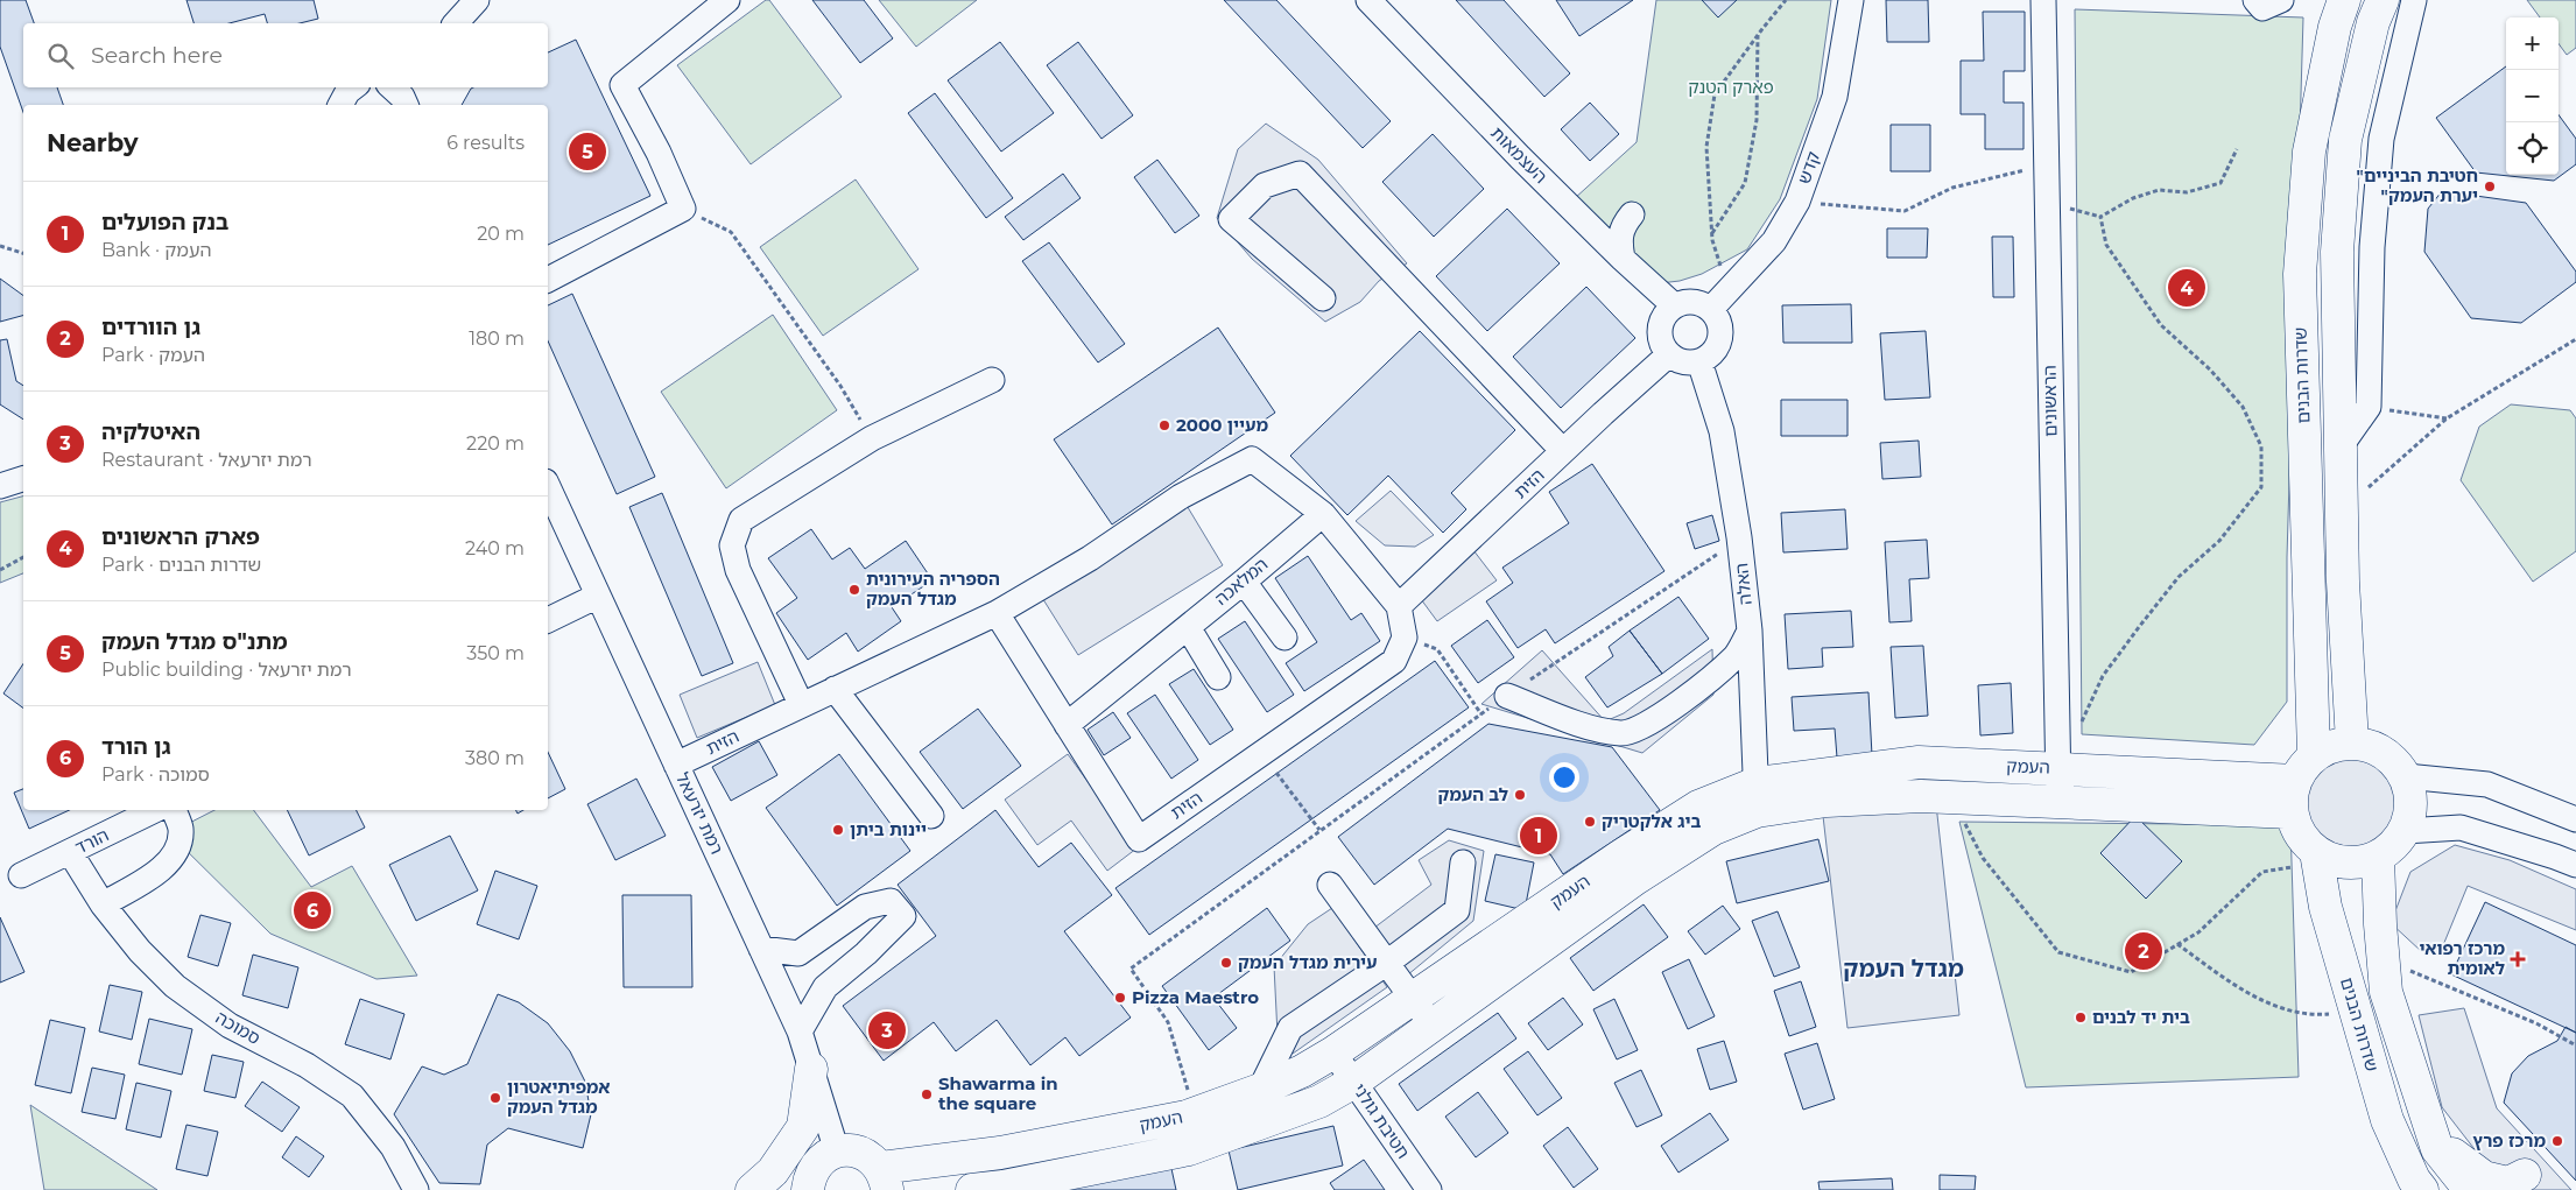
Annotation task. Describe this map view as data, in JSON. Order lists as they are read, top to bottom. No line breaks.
{"streets":{"main road":["שדרות הבנים","העמק"],"street":["העצמאות","קדש","הראשונים","הזית","המלאכה","האלה","רמת יזרעאל","הורד","סמוכה","חטיבת גולני"]},"crossings":[["העצמאות","קדש"],["העצמאות","הזית"],["העצמאות","האלה"],["קדש","הזית"],["קדש","האלה"],["שדרות הבנים","העמק"],["הראשונים","העמק"],["הזית","המלאכה"],["הזית","האלה"],["הזית","רמת יזרעאל"],["האלה","העמק"],["העמק","חטיבת גולני"],["הורד","סמוכה"]],"districts":["מגדל העמק"],"parks":["פארק הטנק"],"places":{"other":["\"חטיבת הביניים \"יערת העמק","מעיין 2000","הספריה העירונית מגדל העמק","לב העמק","ביג אלקטריק","יינות ביתן","עירית מגדל העמק","Pizza Maestro","בית יד לבנים","Shawarma in the square","אמפיתיאטרון מגדל העמק","מרכז פרץ"],"health":["מרכז רפואי לאומית"]},"page":{"map_buttons":["+","−"],"search":"Search here","heading":["Nearby","6 results"],"pins":["5","4","1","6","2","3"],"list":[{"mark":"1","name":"בנק הפועלים","note":"Bank · העמק","value":"20 m"},{"mark":"2","name":"גן הוורדים","note":"Park · העמק","value":"180 m"},{"mark":"3","name":"האיטלקיה","note":"Restaurant · רמת יזרעאל","value":"220 m"},{"mark":"4","name":"פארק הראשונים","note":"Park · שדרות הבנים","value":"240 m"},{"mark":"5","name":"מתנ\"ס מגדל העמק","note":"Public building · רמת יזרעאל","value":"350 m"},{"mark":"6","name":"גן הורד","note":"Park · סמוכה","value":"380 m"}]}}
